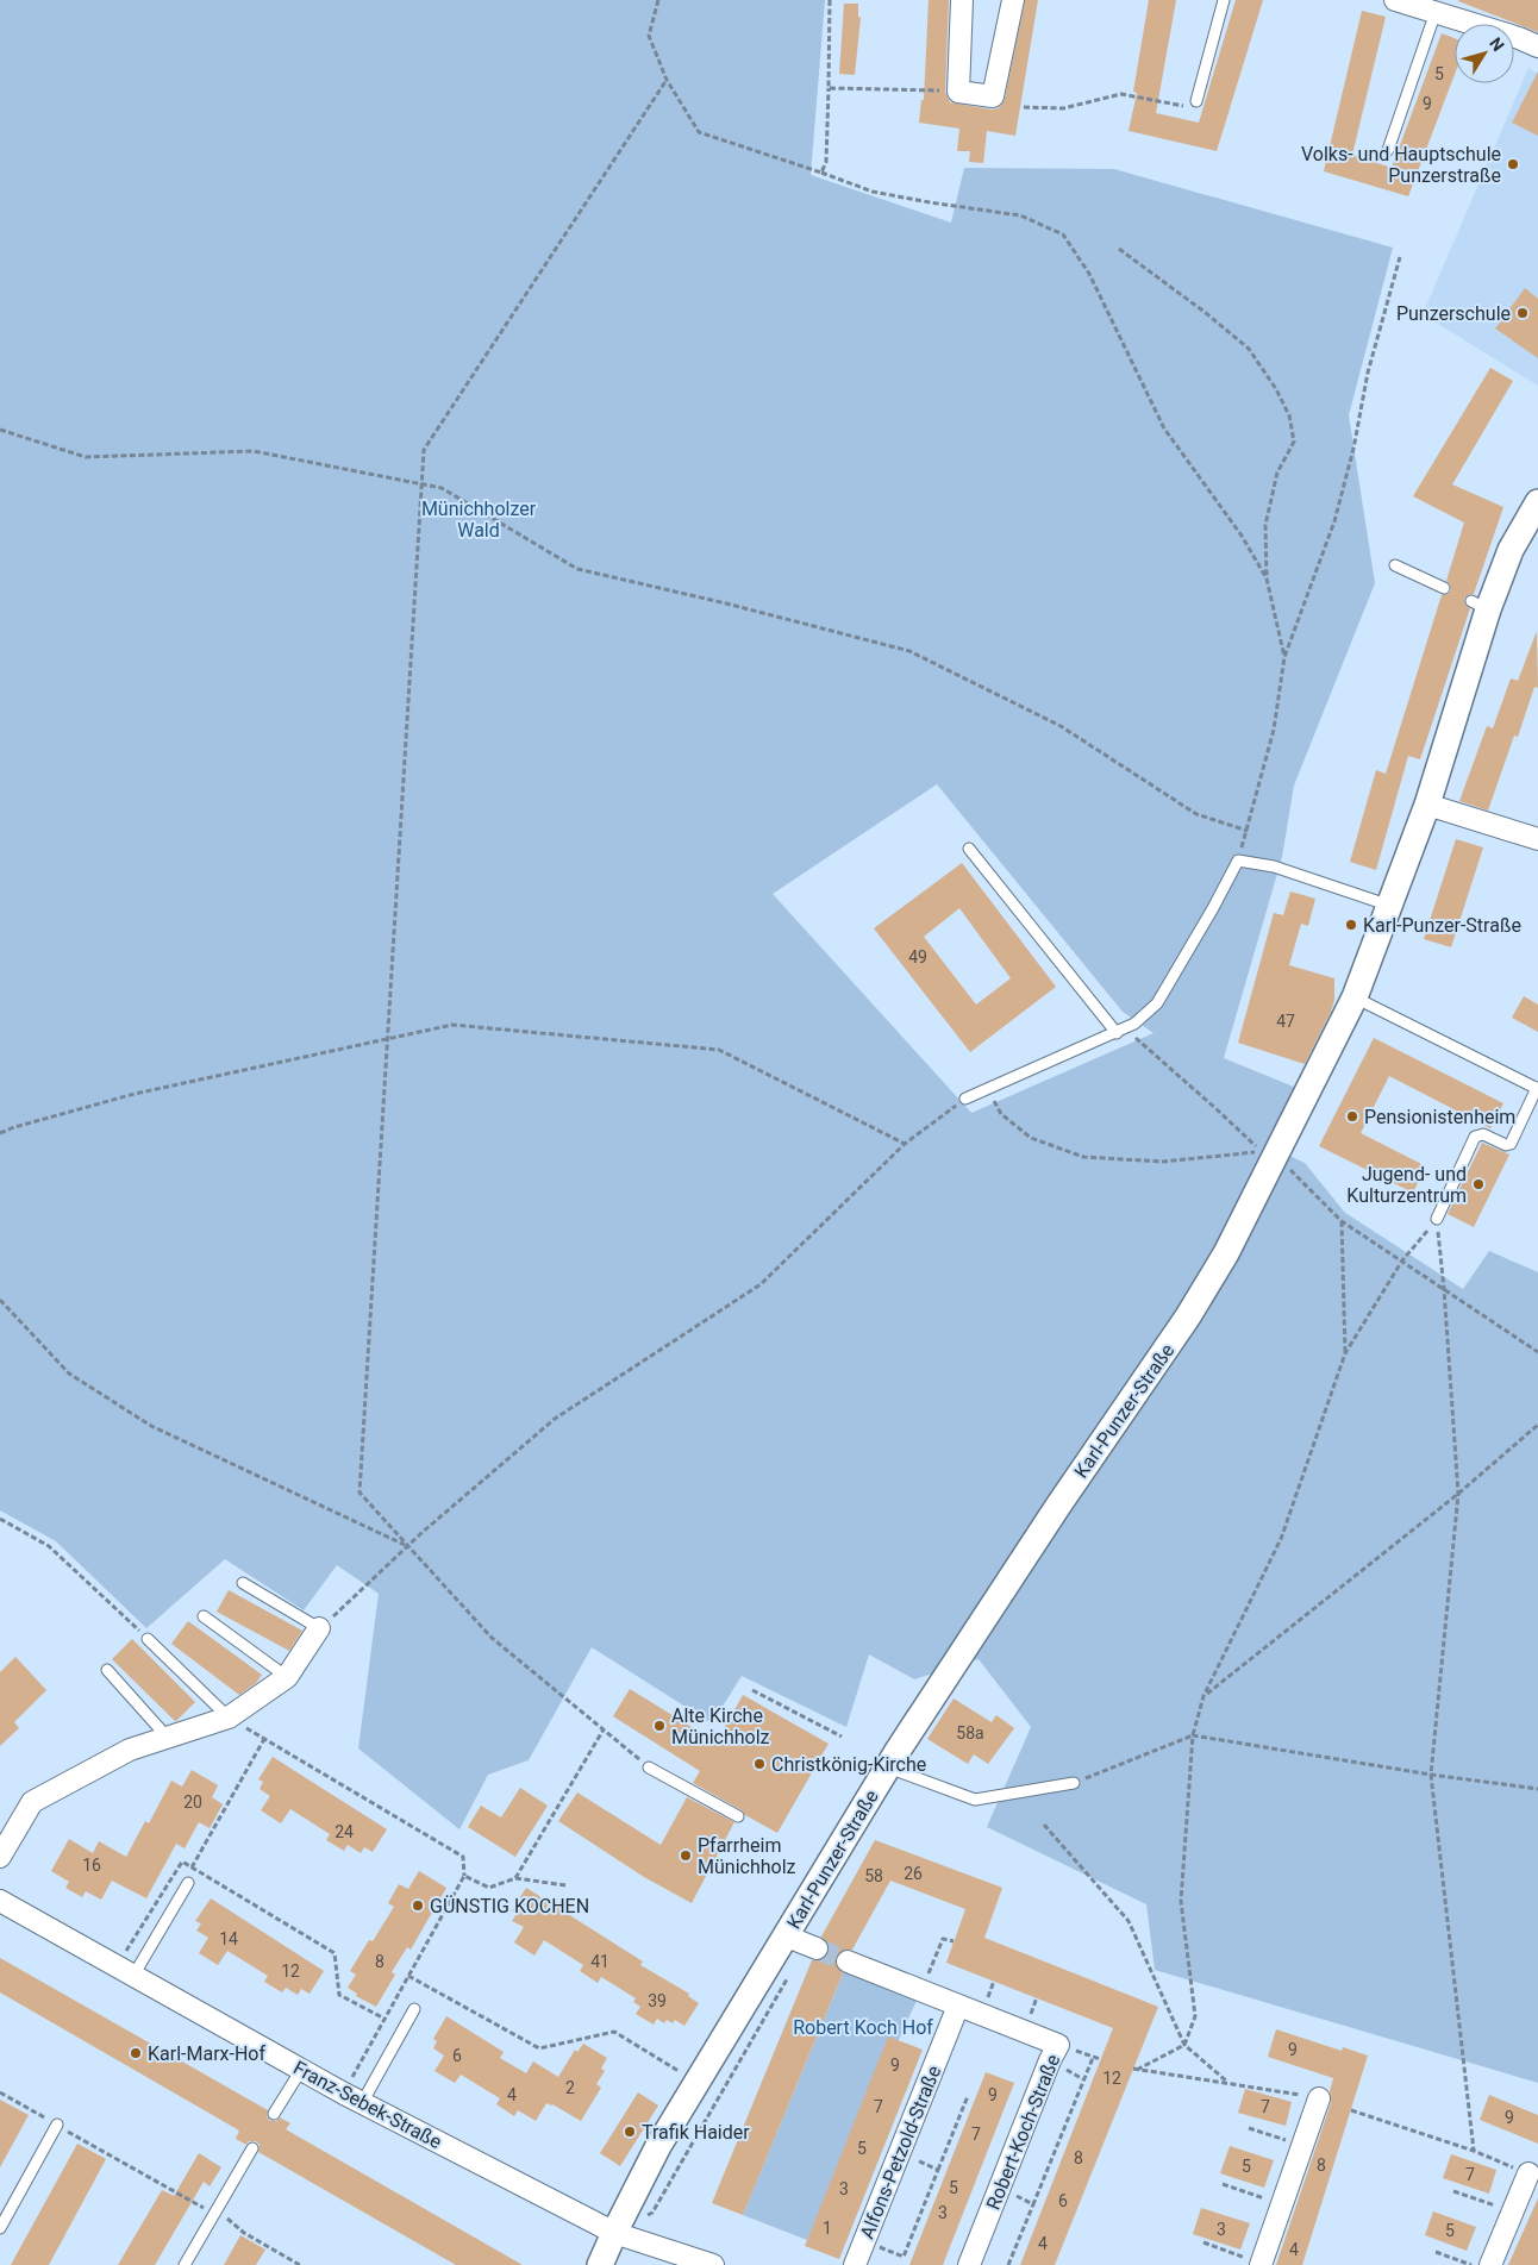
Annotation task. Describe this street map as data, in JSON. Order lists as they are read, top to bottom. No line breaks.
{"streets":{"street":["Karl-Punzer-Straße","Franz-Sebek-Straße","Robert-Koch-Straße","Alfons-Petzold-Straße"]},"crossings":[["Karl-Punzer-Straße","Franz-Sebek-Straße"],["Robert-Koch-Straße","Alfons-Petzold-Straße"]],"parks":["Münichholzer Wald","Robert Koch Hof"],"places":["Volks- und Hauptschule Punzerstraße","Punzerschule","Karl-Punzer-Straße","Pensionistenheim","Jugend- und Kulturzentrum","Alte Kirche Münichholz","Christkönig-Kirche","Pfarrheim Münichholz","GÜNSTIG KOCHEN","Karl-Marx-Hof","Trafik Haider"],"house_numbers":["5","9","49","47","58a","20","24","16","26","58","14","8","41","12","39","9","6","9","12","2","4","9","7","7","9","7","5","8","8","5","7","5","3","6","3","1","3","5","4","4"],"north":"top right"}
